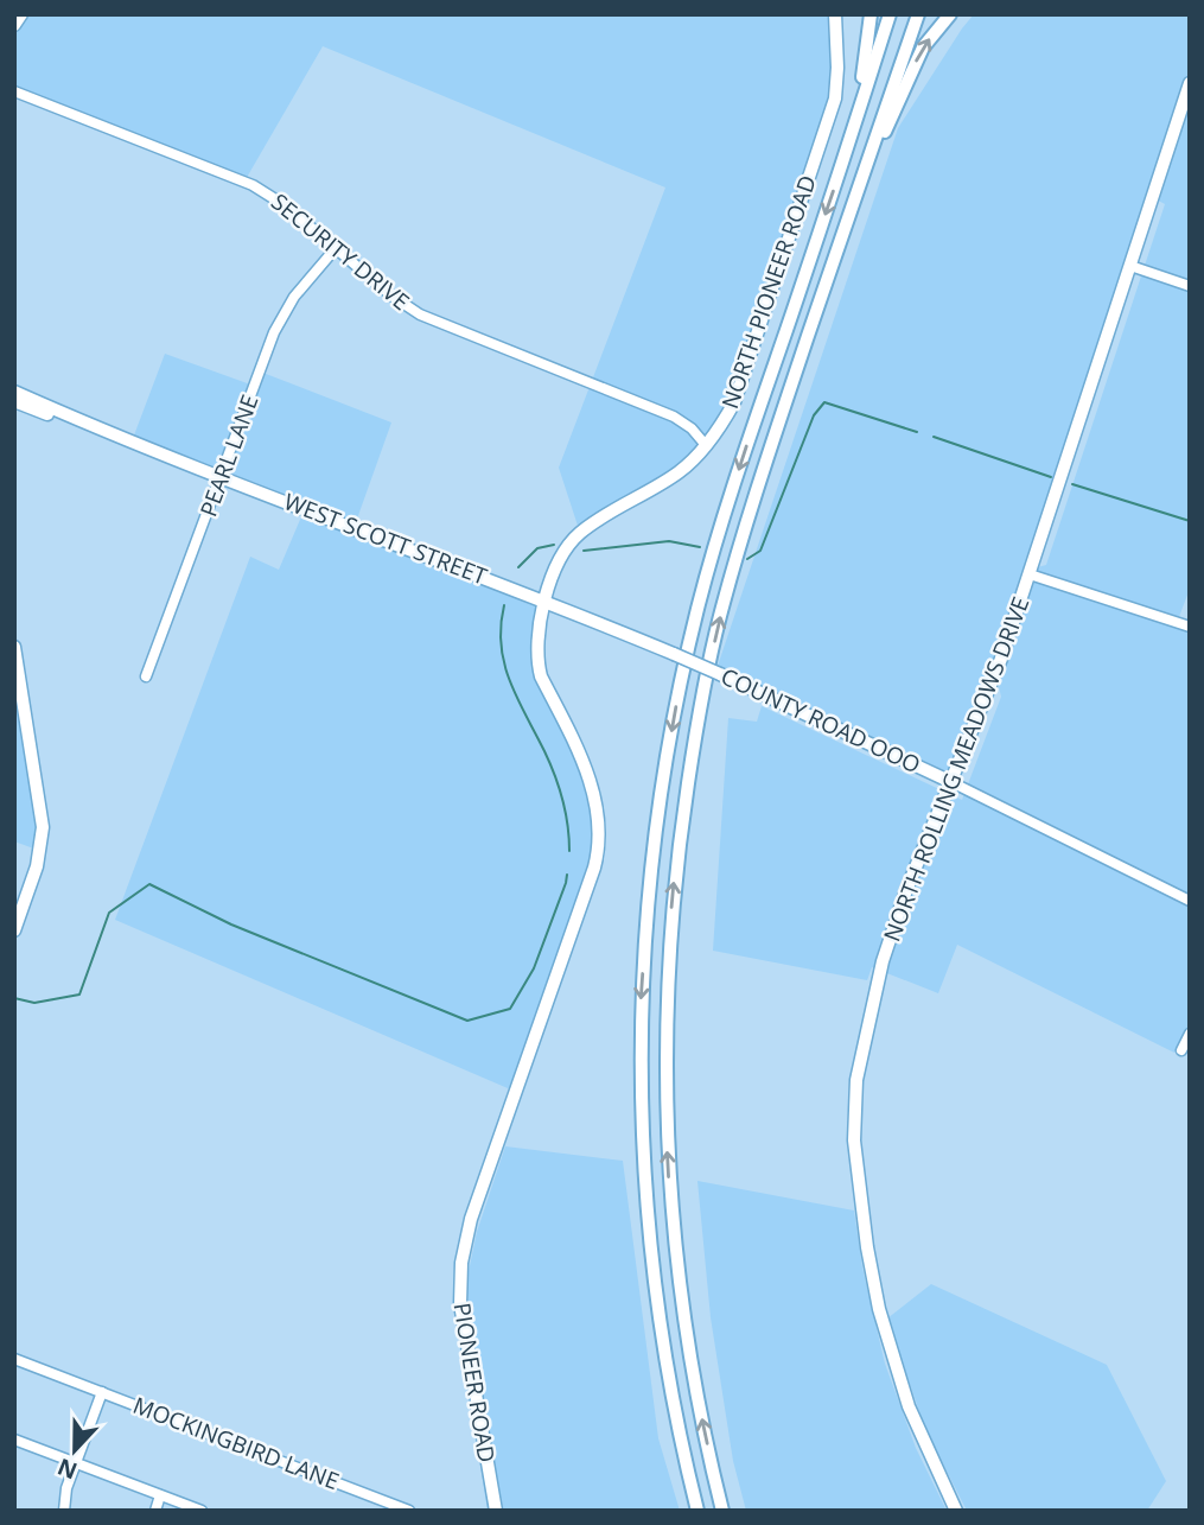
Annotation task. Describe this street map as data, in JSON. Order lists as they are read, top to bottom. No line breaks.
{"streets":{"main road":["NORTH PIONEER ROAD","WEST SCOTT STREET","COUNTY ROAD OOO","NORTH ROLLING MEADOWS DRIVE","PIONEER ROAD"],"street":["SECURITY DRIVE","PEARL LANE","MOCKINGBIRD LANE"]},"crossings":[["SECURITY DRIVE","NORTH PIONEER ROAD"],["SECURITY DRIVE","PEARL LANE"],["NORTH PIONEER ROAD","WEST SCOTT STREET"],["NORTH PIONEER ROAD","PIONEER ROAD"],["PEARL LANE","WEST SCOTT STREET"],["WEST SCOTT STREET","COUNTY ROAD OOO"],["COUNTY ROAD OOO","NORTH ROLLING MEADOWS DRIVE"]],"north":"bottom"}
